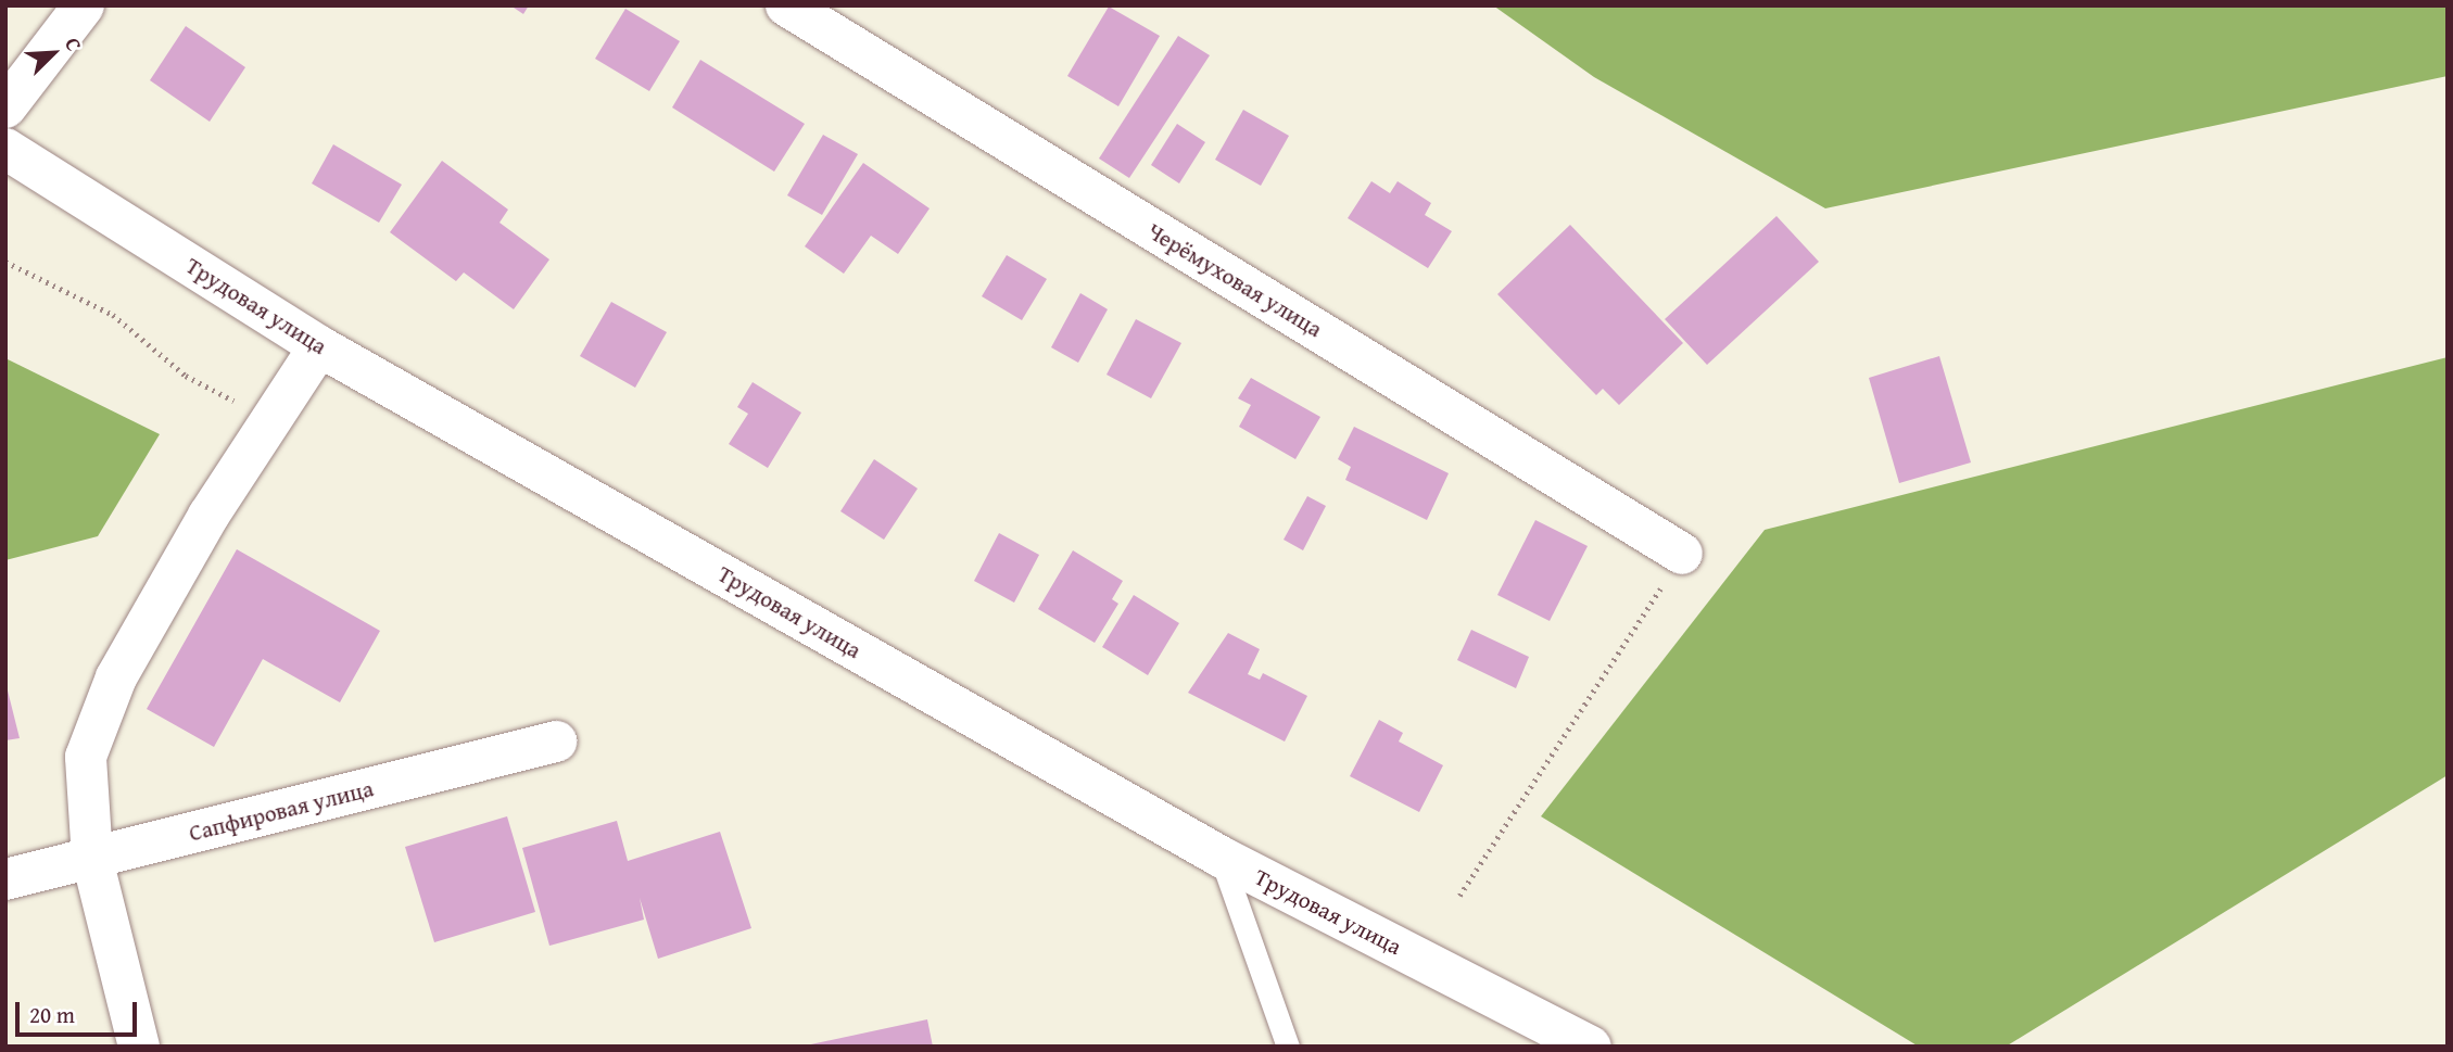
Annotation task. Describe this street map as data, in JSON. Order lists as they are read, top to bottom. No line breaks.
{"streets":{"street":["Черёмуховая улица","Трудовая улица","Сапфировая улица"]},"scale_bar":"20 m","north":"top right"}
